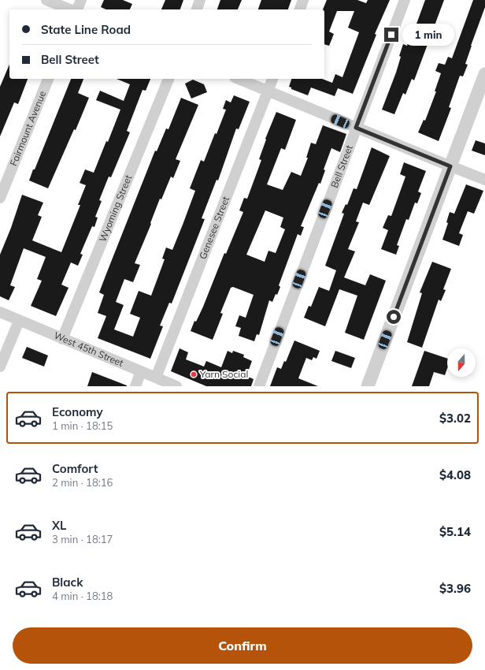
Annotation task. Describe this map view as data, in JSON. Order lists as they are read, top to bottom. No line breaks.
{"streets":{"street":["Fairmount Avenue","Bell Street","Wyoming Street","Genesee Street","West 45th Street"]},"crossings":[["Wyoming Street","West 45th Street"],["Genesee Street","West 45th Street"]],"places":["Yarn Social"],"north":"bottom","page":{"banner":["State Line Road","Bell Street"],"bubble":"1 min","list":[{"name":"Economy","note":"1 min · 18:15","value":"$3.02"},{"name":"Comfort","note":"2 min · 18:16","value":"$4.08"},{"name":"XL","note":"3 min · 18:17","value":"$5.14"},{"name":"Black","note":"4 min · 18:18","value":"$3.96"}],"buttons":"Confirm"}}
